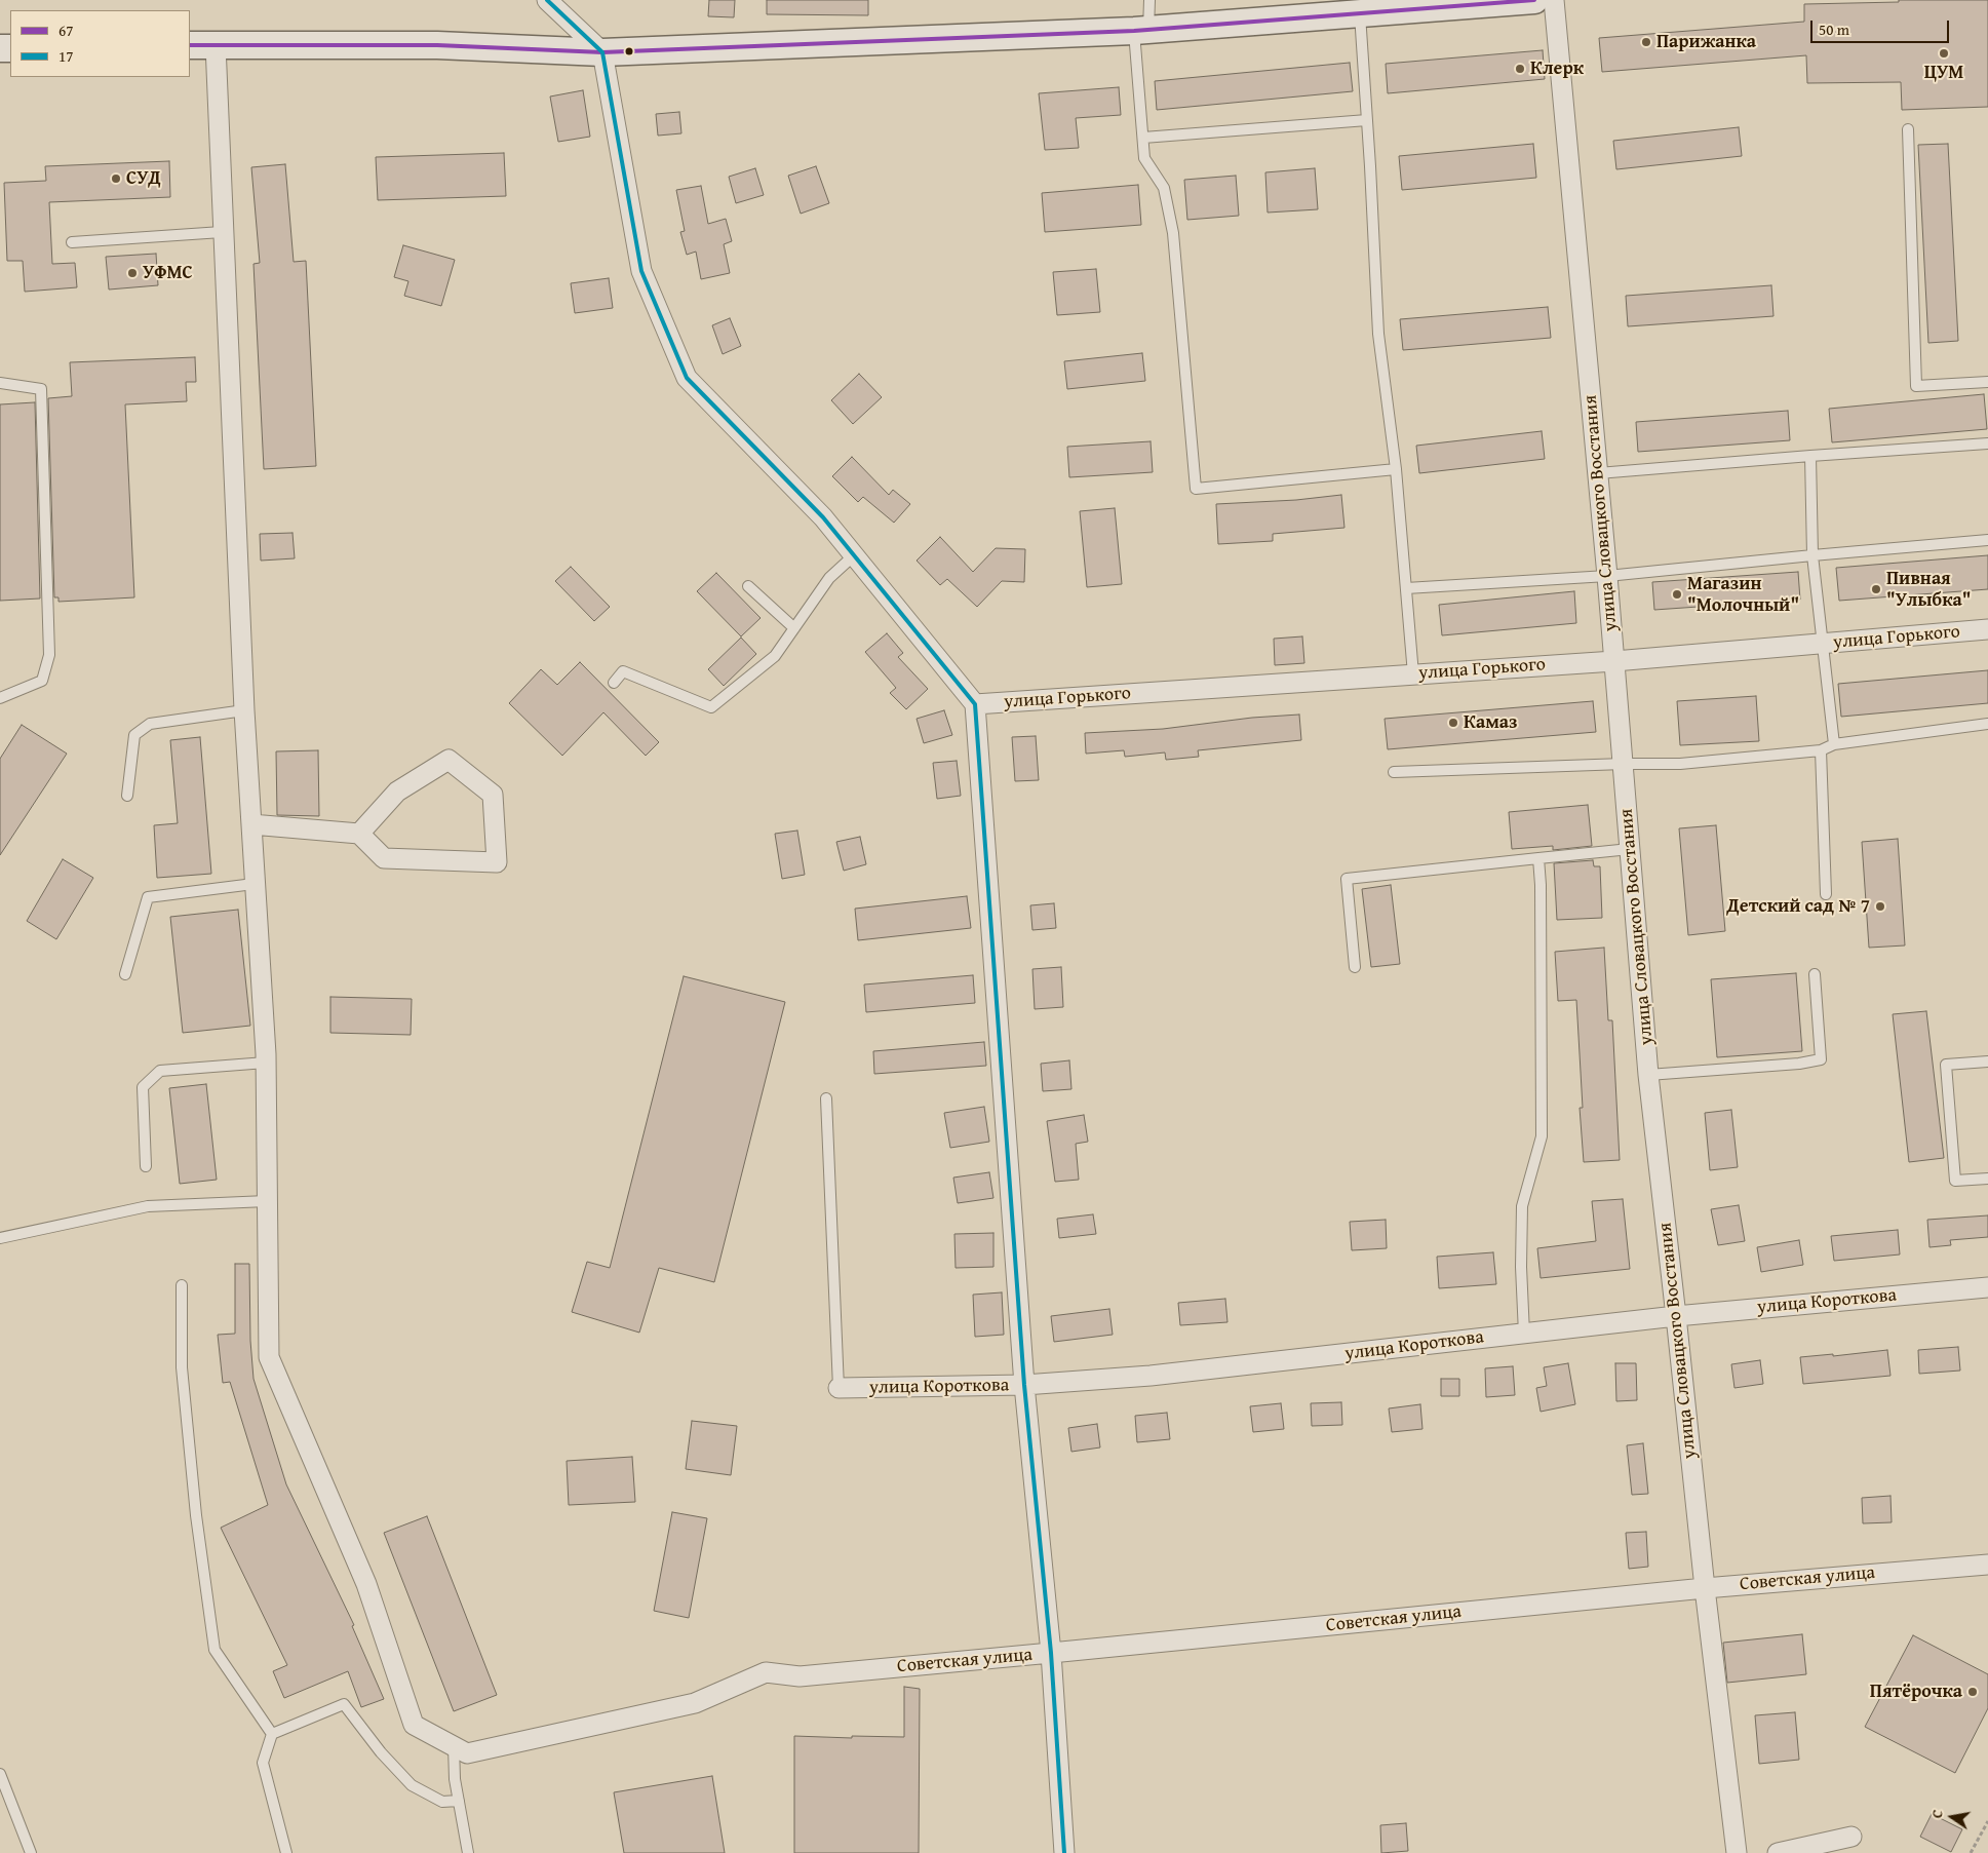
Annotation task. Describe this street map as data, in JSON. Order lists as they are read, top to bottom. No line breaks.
{"streets":{"street":["улица Словацкого Восстания","улица Горького","улица Короткова","Советская улица"]},"crossings":[["улица Словацкого Восстания","улица Горького"],["улица Словацкого Восстания","улица Короткова"],["улица Словацкого Восстания","Советская улица"]],"places":["Парижанка","ЦУМ","Клерк","СУД","УФМС","Пивная \"Улыбка\"","Магазин \"Молочный\"","Камаз","Детский сад № 7","Пятёрочка"],"lines":["transit line 67","transit line 17"],"legend":["67","17"],"scale_bar":"50 m","north":"left"}
